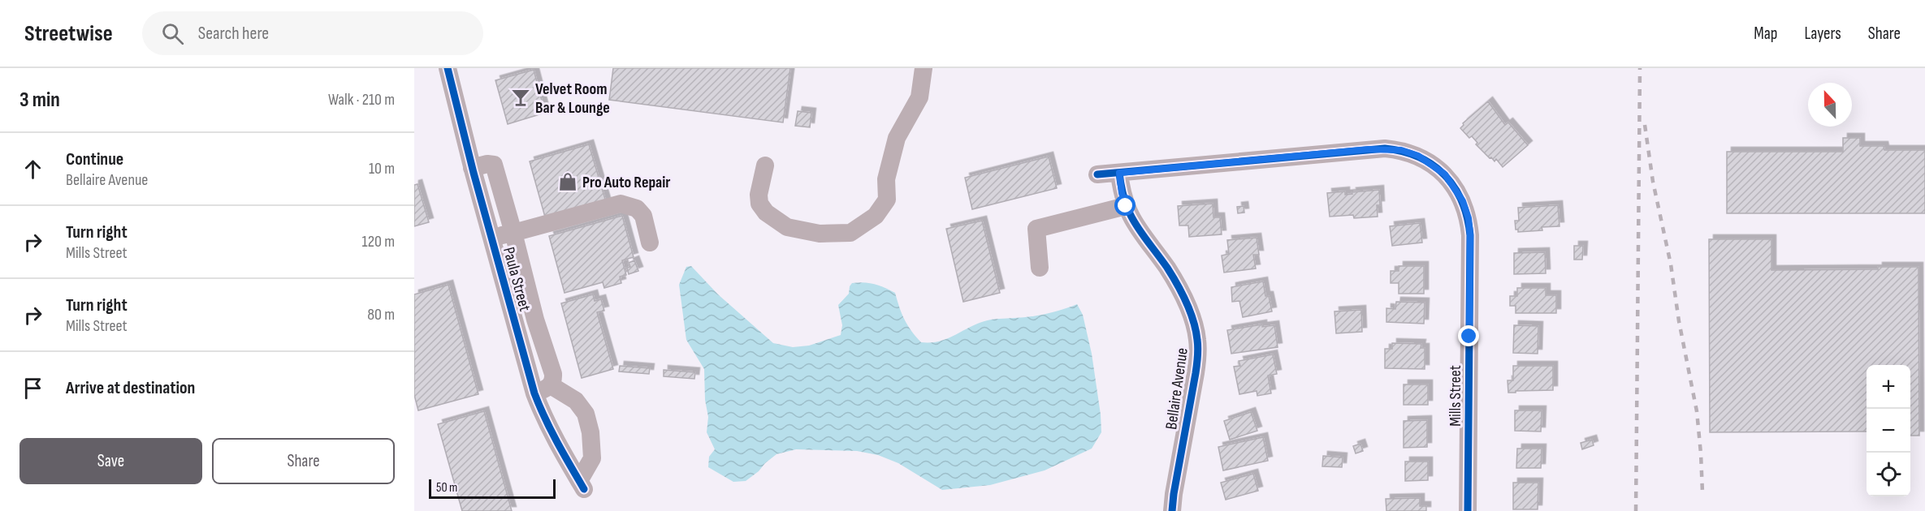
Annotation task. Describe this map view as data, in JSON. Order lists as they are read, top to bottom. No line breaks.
{"streets":{"street":["Paula Street","Bellaire Avenue","Mills Street"]},"crossings":[["Bellaire Avenue","Mills Street"]],"places":{"bar":["Velvet Room Bar & Lounge"],"shop":["Pro Auto Repair"]},"scale_bar":"50 m","north":"top","page":{"header":"Streetwise","search":"Search here","nav":["Map","Layers","Share"],"heading":["3 min","Walk · 210 m"],"list":[["Continue","Bellaire Avenue","10 m"],["Turn right","Mills Street","120 m"],["Turn right","Mills Street","80 m"],"Arrive at destination"],"map_buttons":["+","−"],"buttons":["Save","Share"],"scale":"50 m"}}
